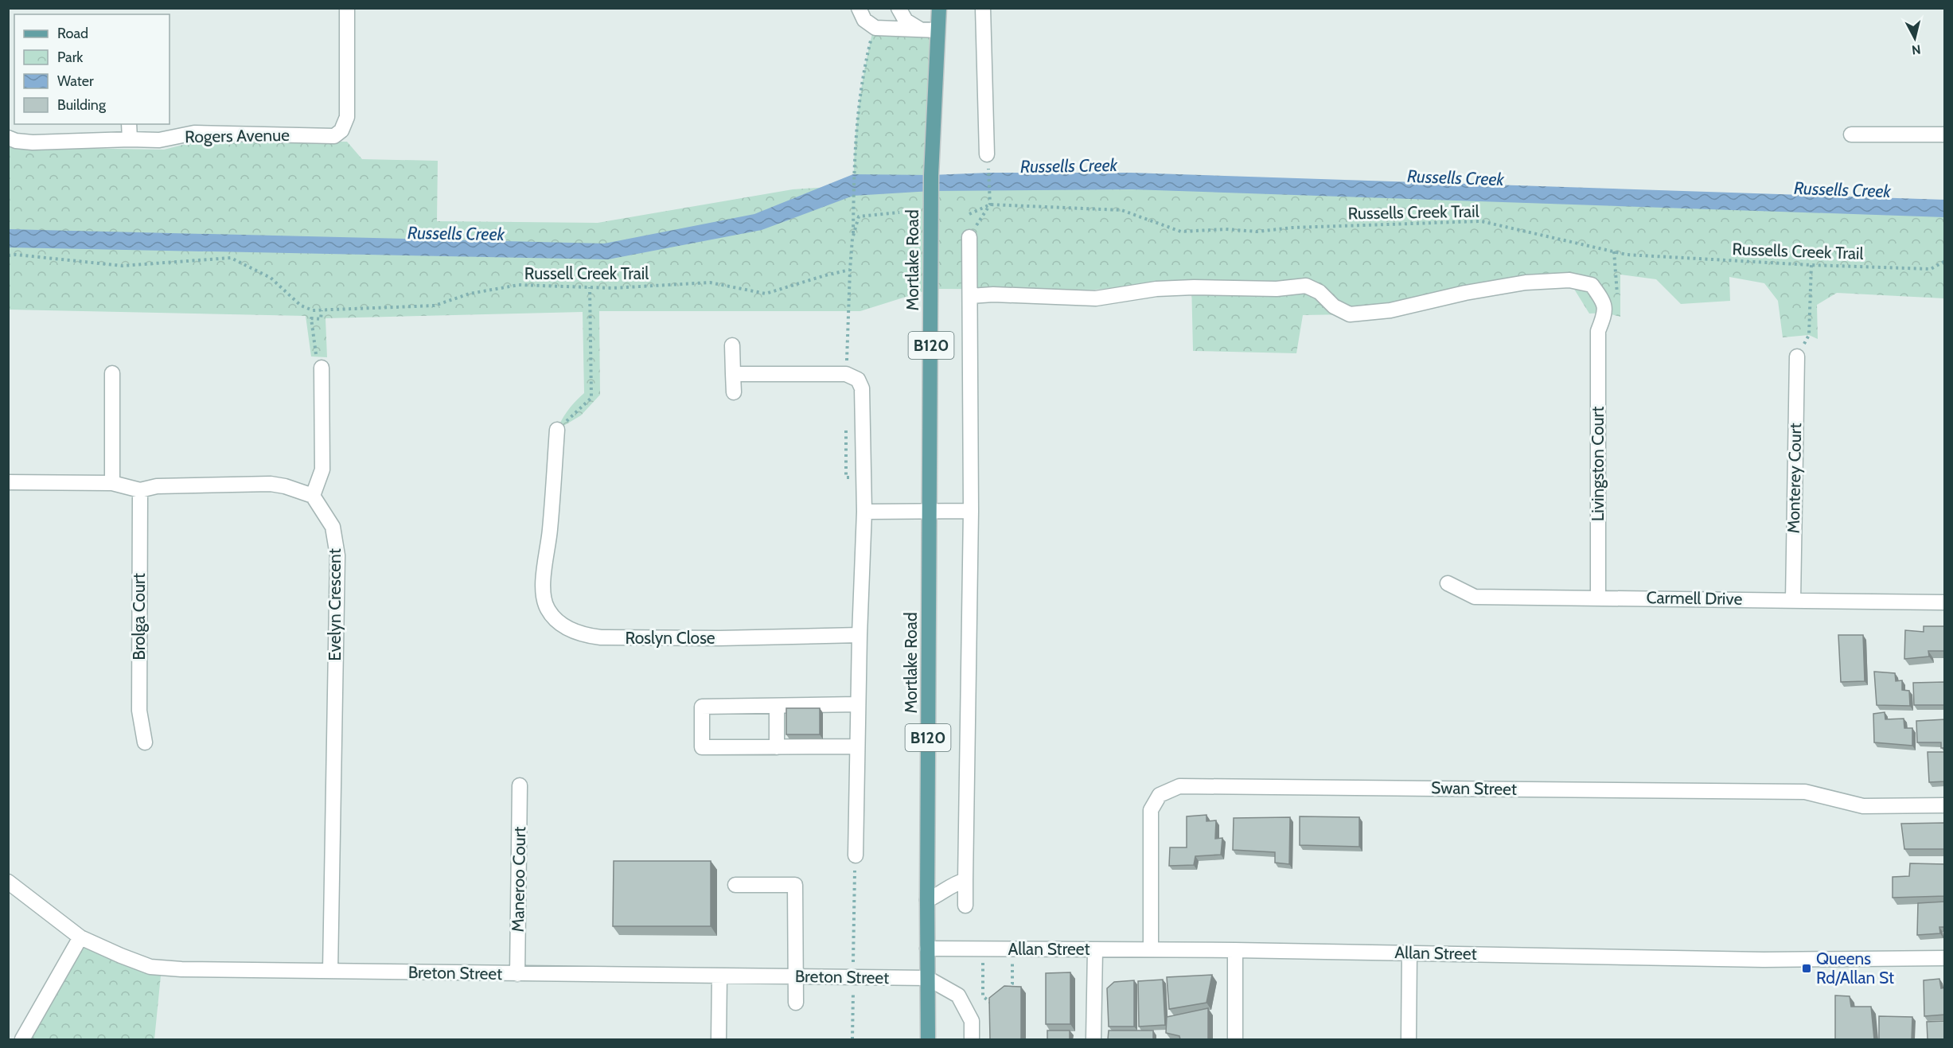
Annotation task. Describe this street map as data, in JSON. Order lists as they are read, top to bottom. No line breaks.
{"streets":{"main road":["Mortlake Road","B120"],"street":["Rogers Avenue","Livingston Court","Monterey Court","Carmell Drive","Evelyn Crescent","Brolga Court","Roslyn Close","Swan Street","Maneroo Court","Allan Street","Breton Street"],"path":["Russells Creek Trail","Russell Creek Trail"]},"crossings":[["Mortlake Road","Allan Street"],["Mortlake Road","Breton Street"],["Livingston Court","Carmell Drive"],["Monterey Court","Carmell Drive"],["Evelyn Crescent","Breton Street"],["Swan Street","Allan Street"],["Maneroo Court","Breton Street"]],"water":["Russells Creek"],"places":{"transit":["Queens Rd/Allan St"]},"legend":["Road","Park","Water","Building"],"north":"bottom"}
